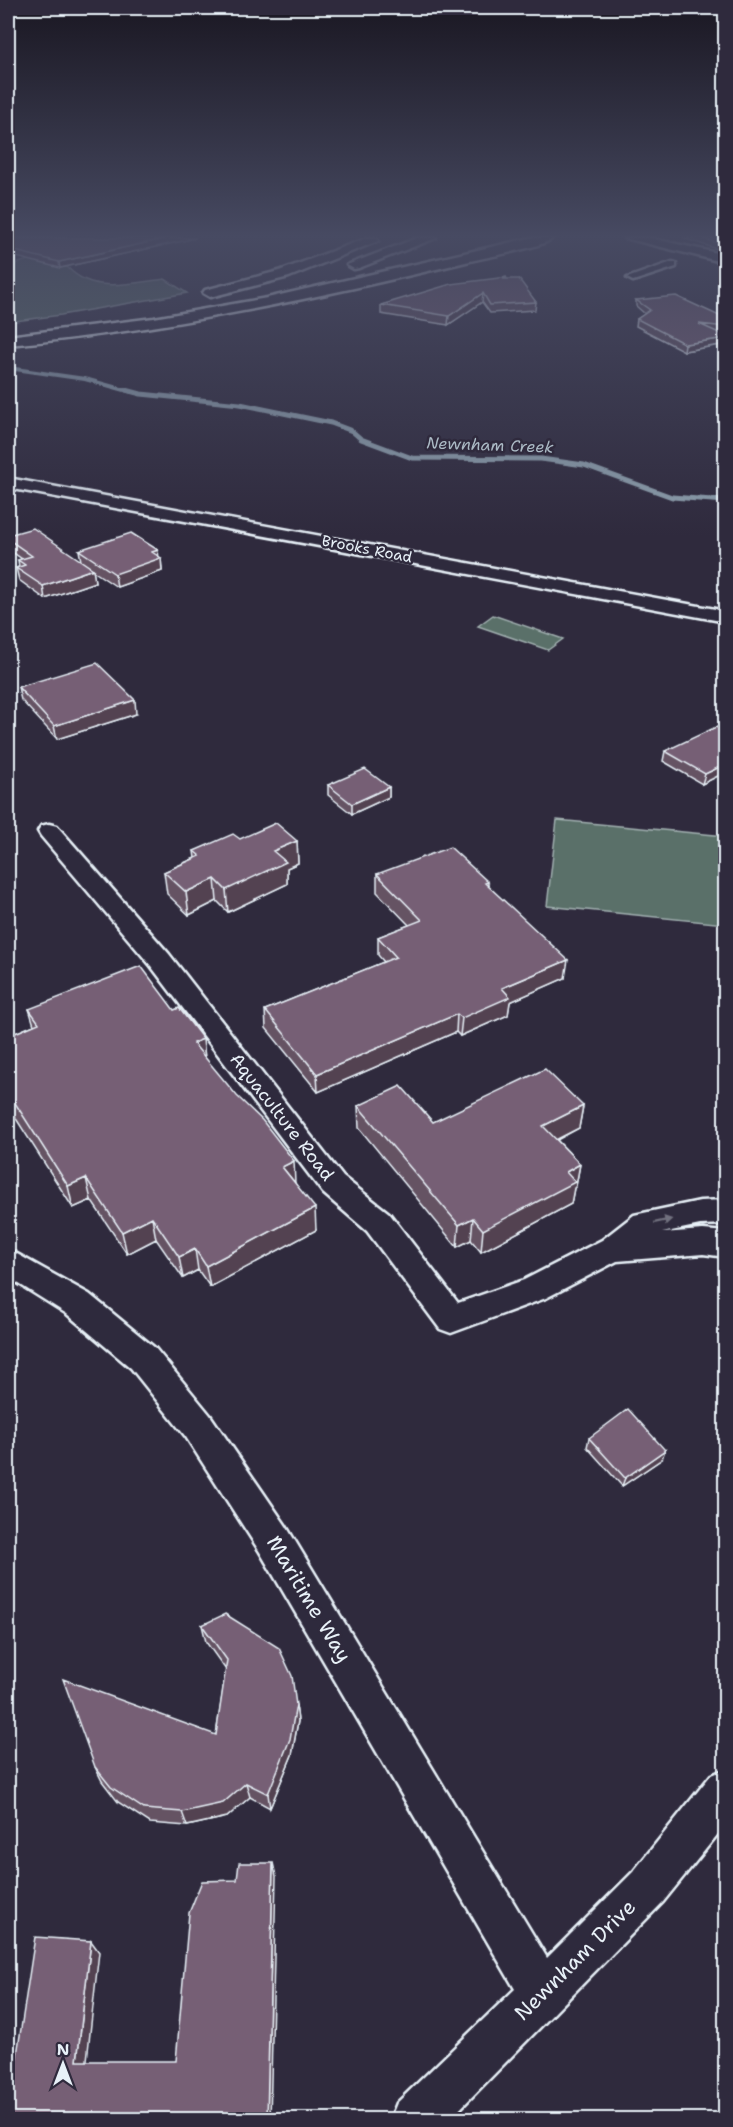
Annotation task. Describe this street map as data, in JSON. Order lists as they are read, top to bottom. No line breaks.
{"streets":{"street":["Brooks Road","Aquaculture Road","Maritime Way","Newnham Drive"]},"crossings":[["Maritime Way","Newnham Drive"]],"water":["Newnham Creek"],"north":"top"}
